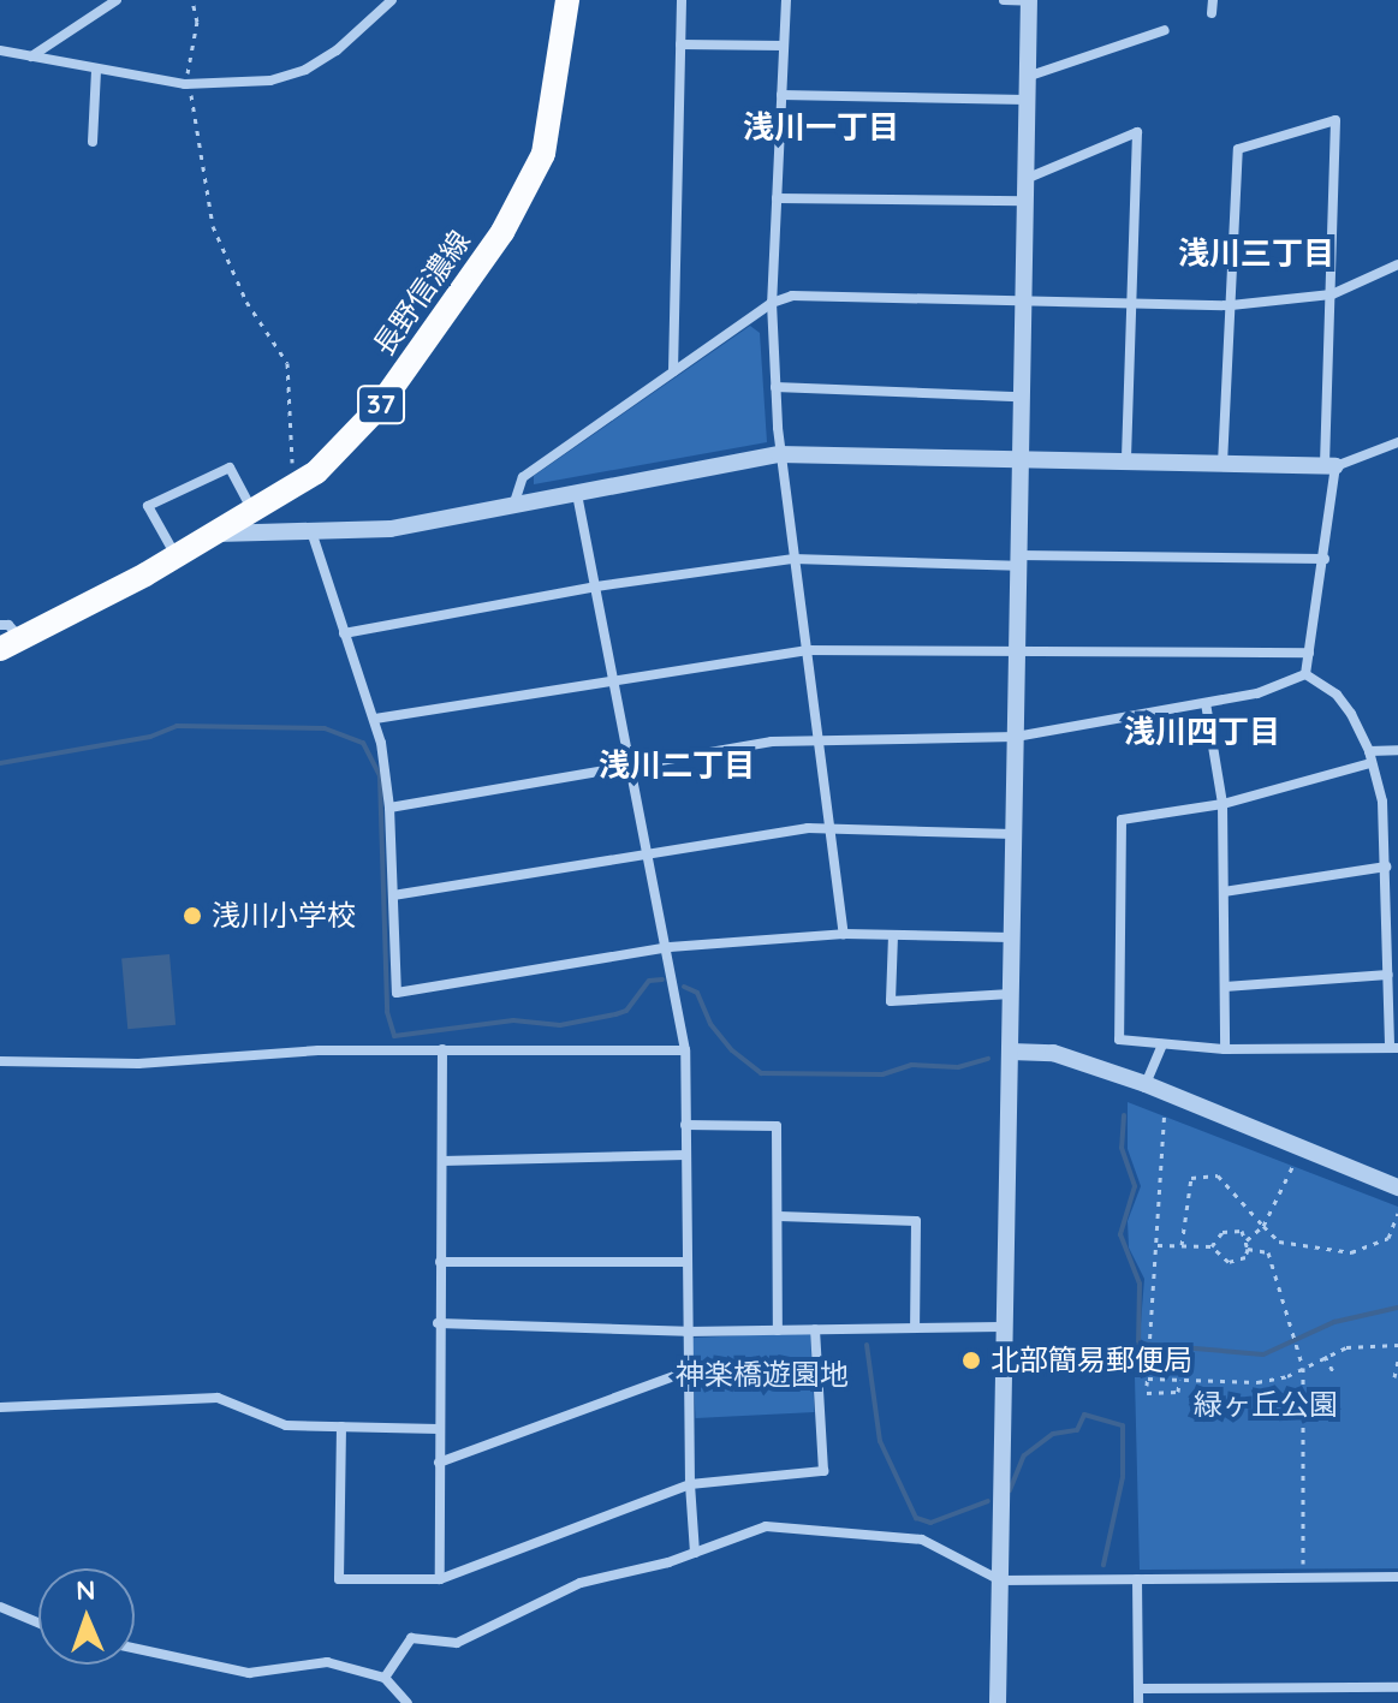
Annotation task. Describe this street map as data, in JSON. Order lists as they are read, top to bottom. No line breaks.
{"streets":{"main road":["長野信濃線","37"]},"districts":["浅川一丁目","浅川三丁目","浅川四丁目","浅川二丁目"],"parks":["神楽橋遊園地","緑ヶ丘公園"],"places":["浅川小学校","北部簡易郵便局"],"north":"top"}
